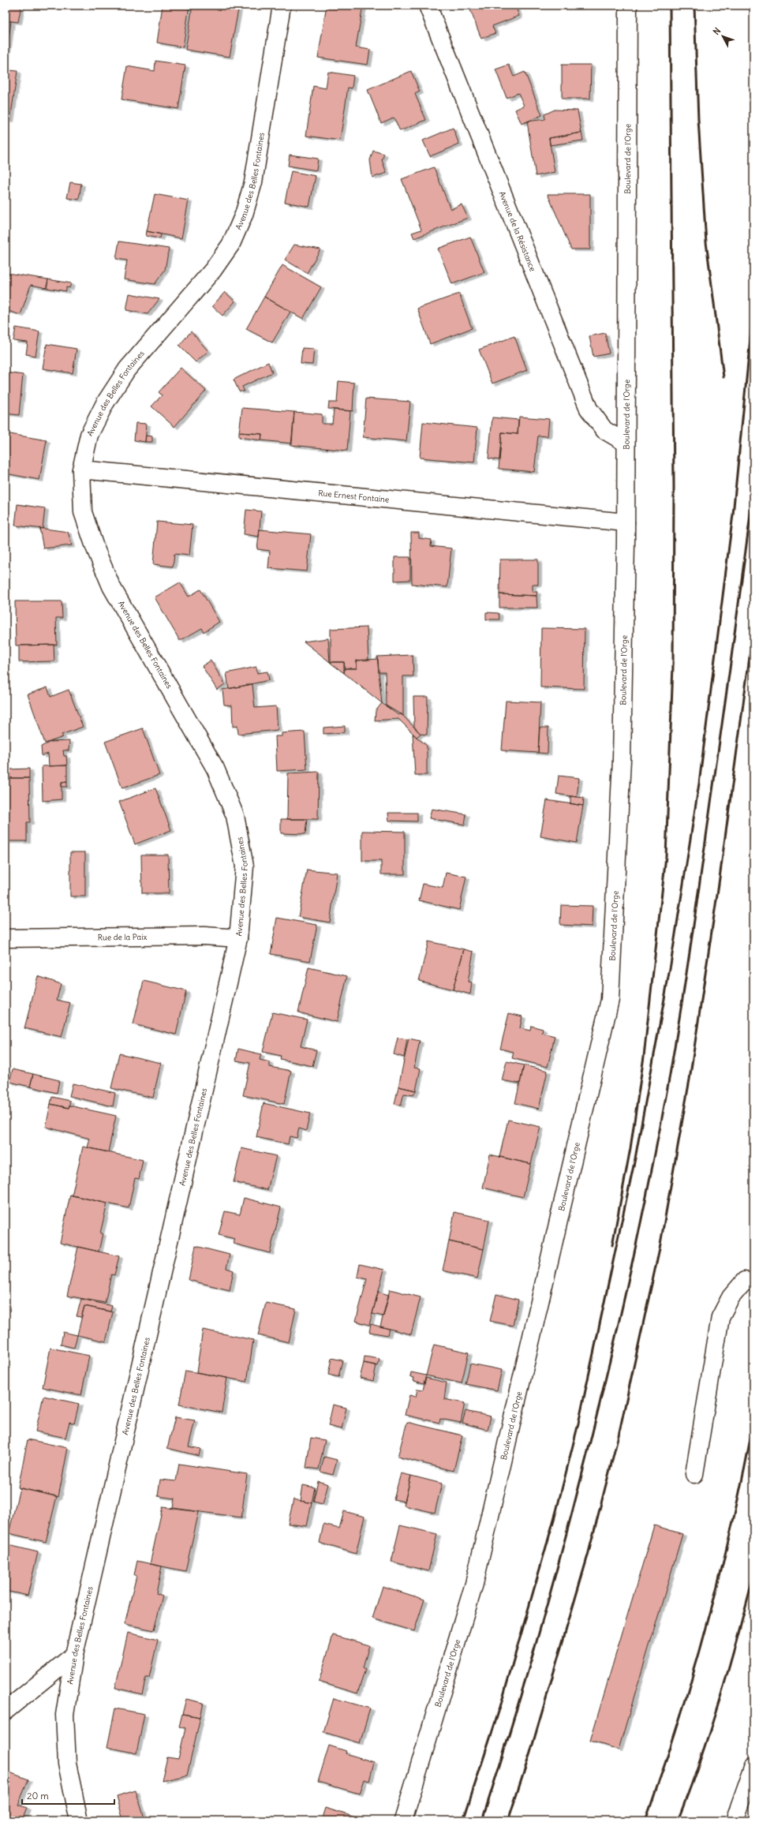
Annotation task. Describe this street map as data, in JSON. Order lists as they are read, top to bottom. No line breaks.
{"streets":{"street":["Boulevard de l'Orge","Avenue des Belles Fontaines","Avenue de la Résistance","Rue Ernest Fontaine","Rue de la Paix"]},"crossings":[["Boulevard de l'Orge","Avenue de la Résistance"],["Boulevard de l'Orge","Rue Ernest Fontaine"],["Avenue des Belles Fontaines","Rue Ernest Fontaine"],["Avenue des Belles Fontaines","Rue de la Paix"]],"scale_bar":"20 m","north":"top left"}
